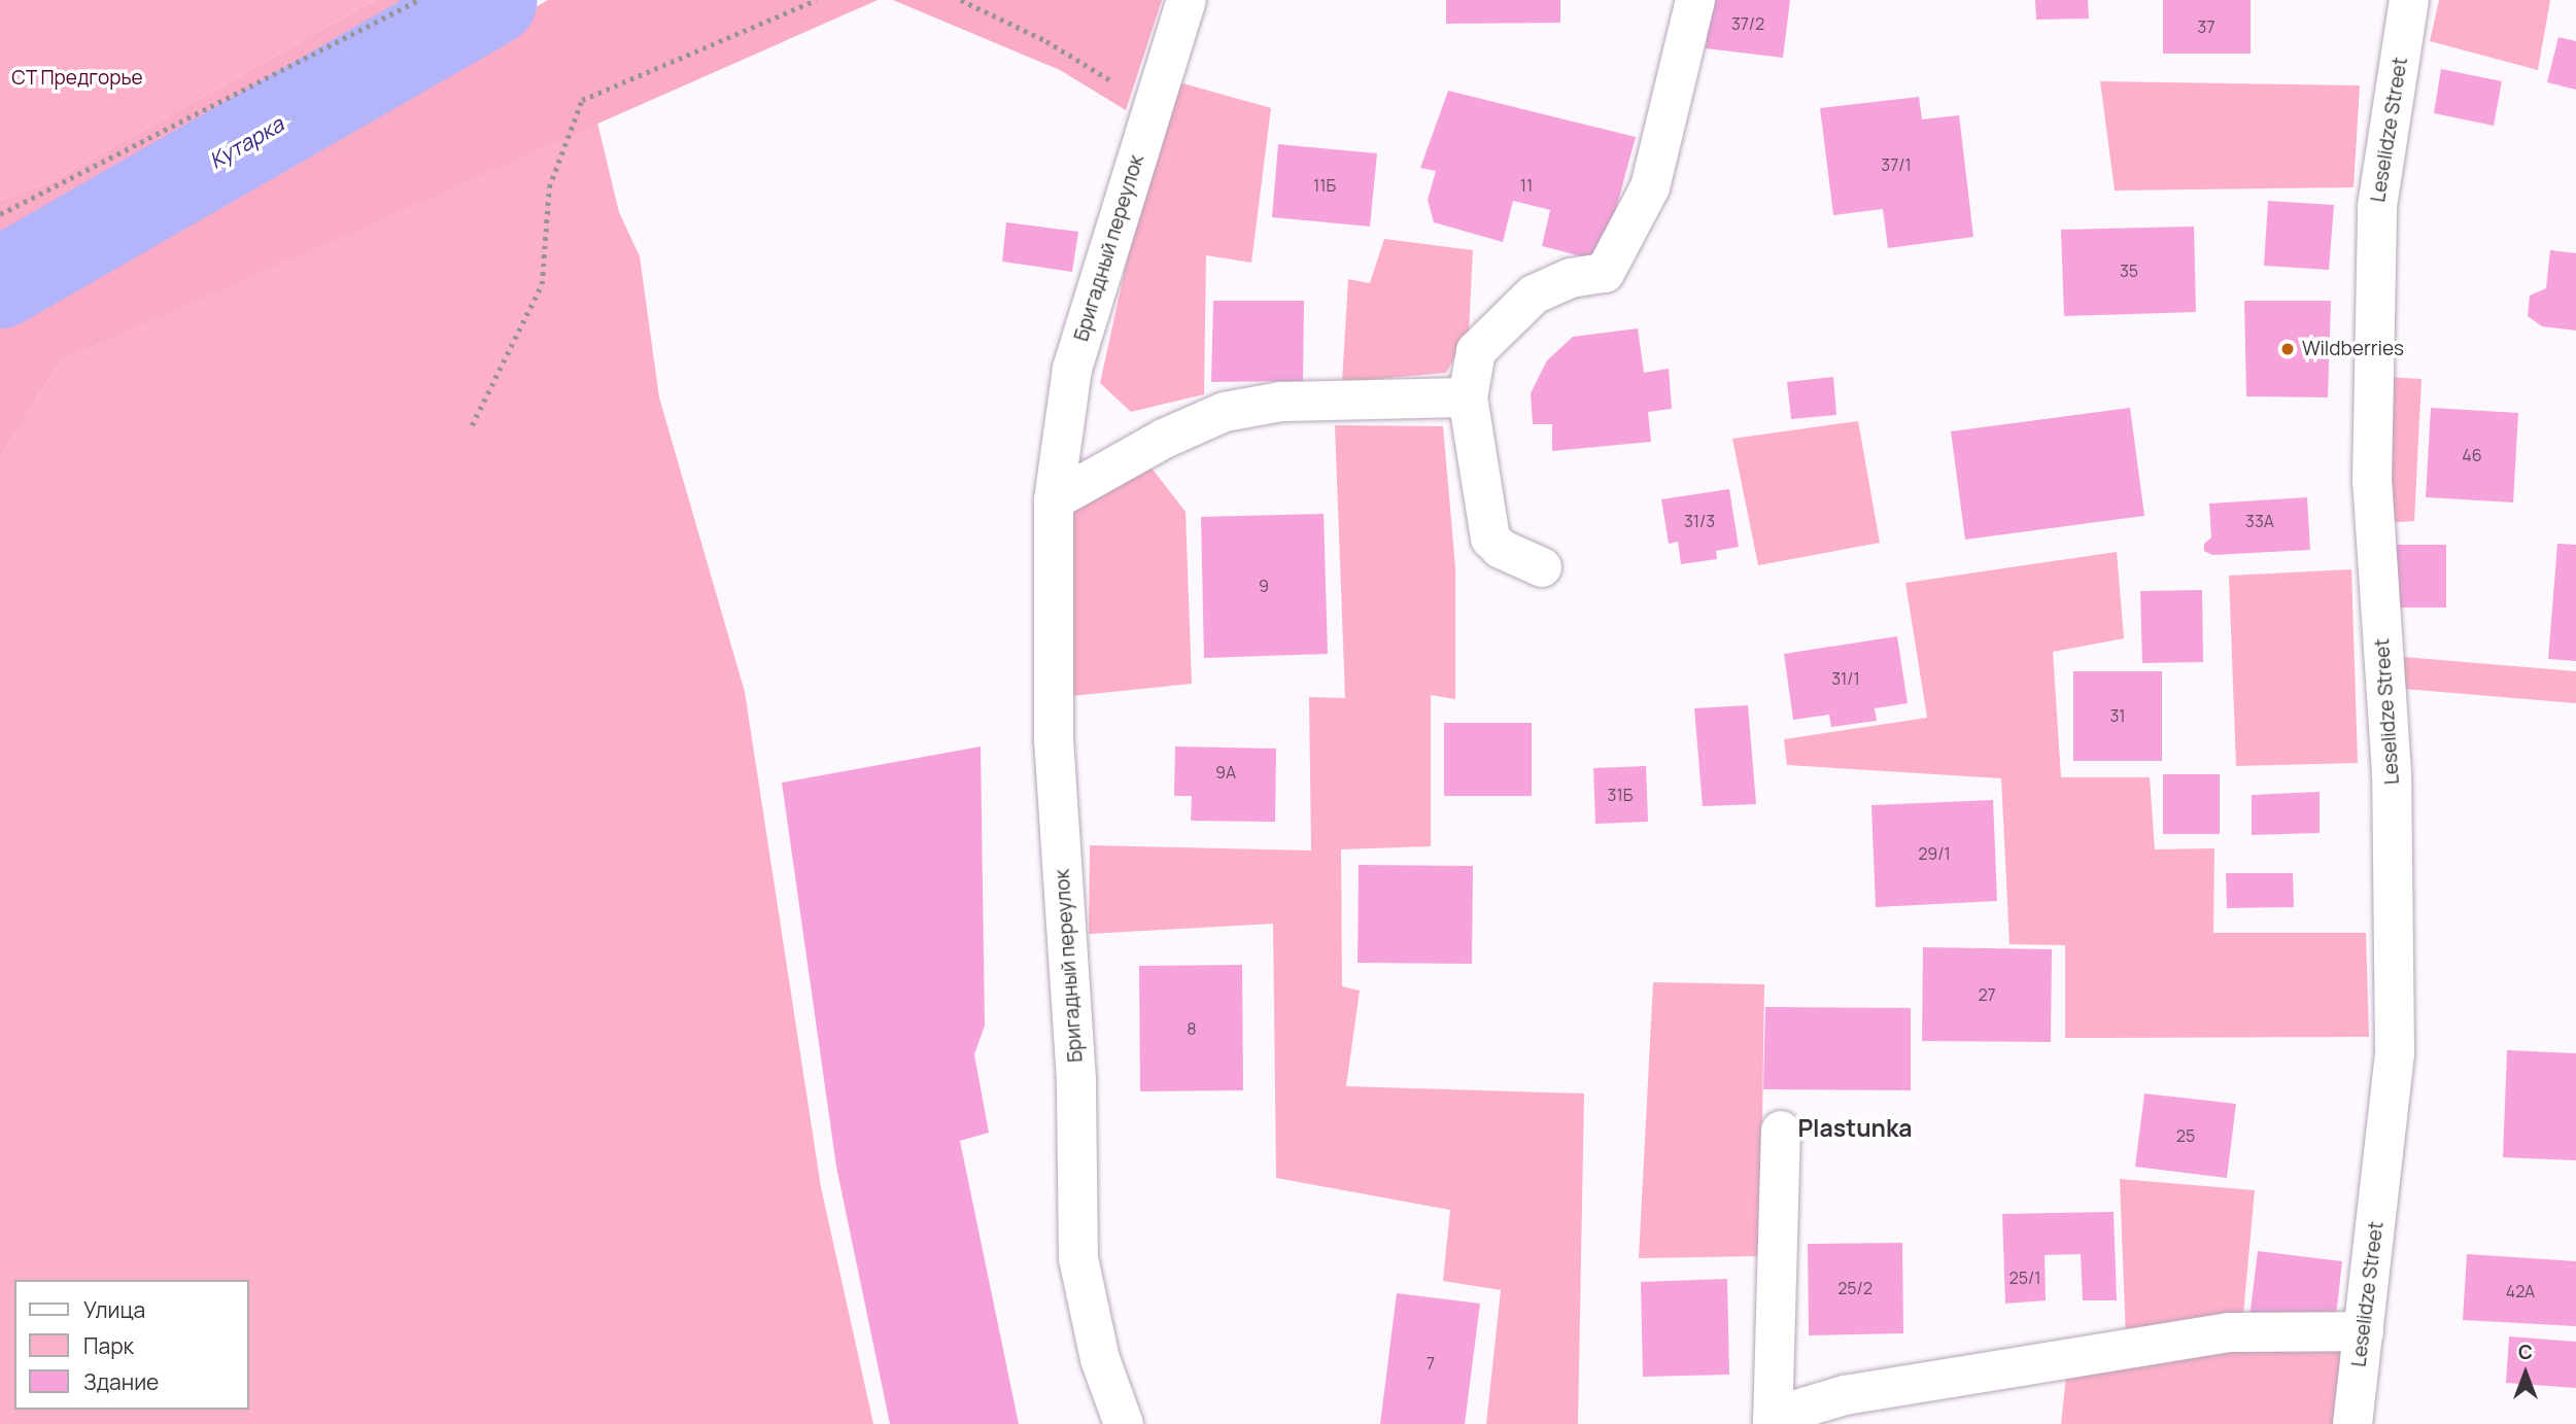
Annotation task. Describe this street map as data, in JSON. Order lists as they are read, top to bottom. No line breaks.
{"streets":{"street":["Leselidze Street","Бригадный переулок"]},"districts":["Plastunka"],"water":["Кутарка"],"parks":["СТ Предгорье"],"places":["Wildberries"],"house_numbers":["37/2","37","37/1","11Б","11","35","46","31/3","33А","9","31/1","31","9А","31Б","29/1","27","8","25","25/1","25/2","42А","7"],"legend":["Улица","Парк","Здание"],"north":"top"}
